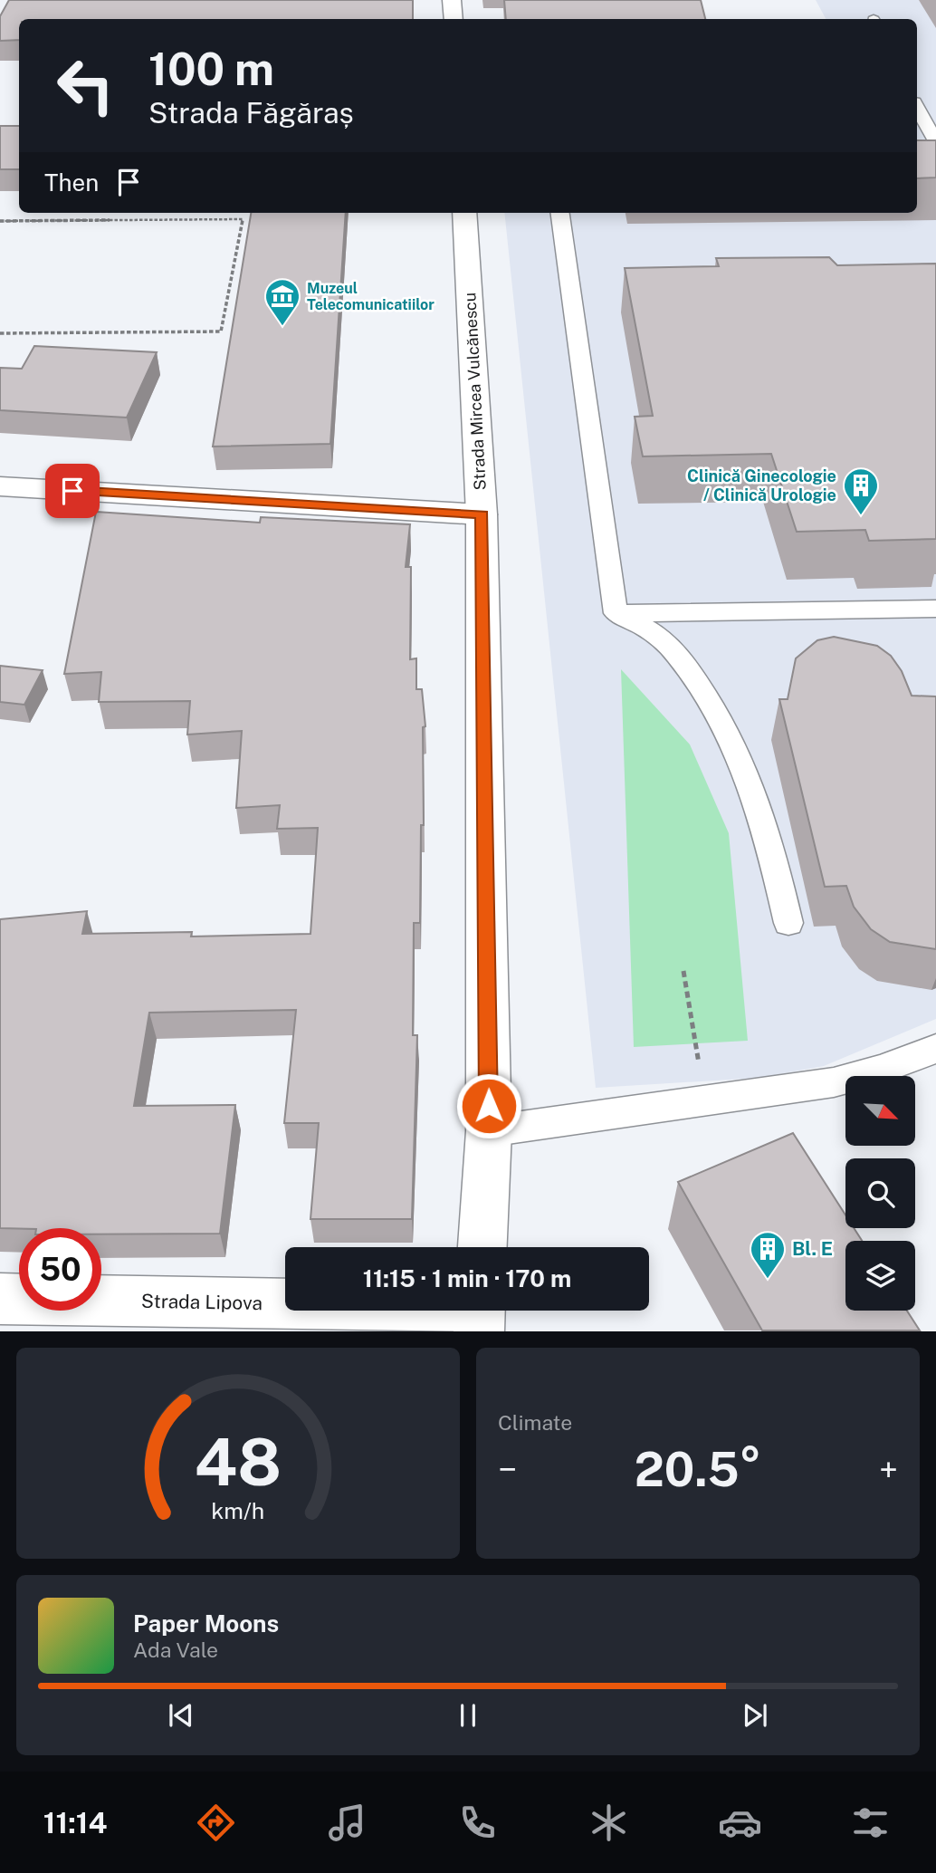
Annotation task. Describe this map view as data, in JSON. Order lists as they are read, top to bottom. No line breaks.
{"streets":{"main road":["Strada Mircea Vulcănescu","Strada Lipova"]},"places":{"museum":["Muzeul Telecomunicatiilor"],"building":["Clinică Ginecologie / Clinică Urologie","Bl. E"]},"north":"bottom right","page":{"turn":["100 m","Strada Făgăraș"],"then":"Then","limit":"50","trip":"11:15 · 1 min · 170 m","tile":"Climate","heat":["−","20.5°","+"],"song":["Paper Moons","Ada Vale"],"tabs":"11:14","gauge":["48","km/h"]}}
